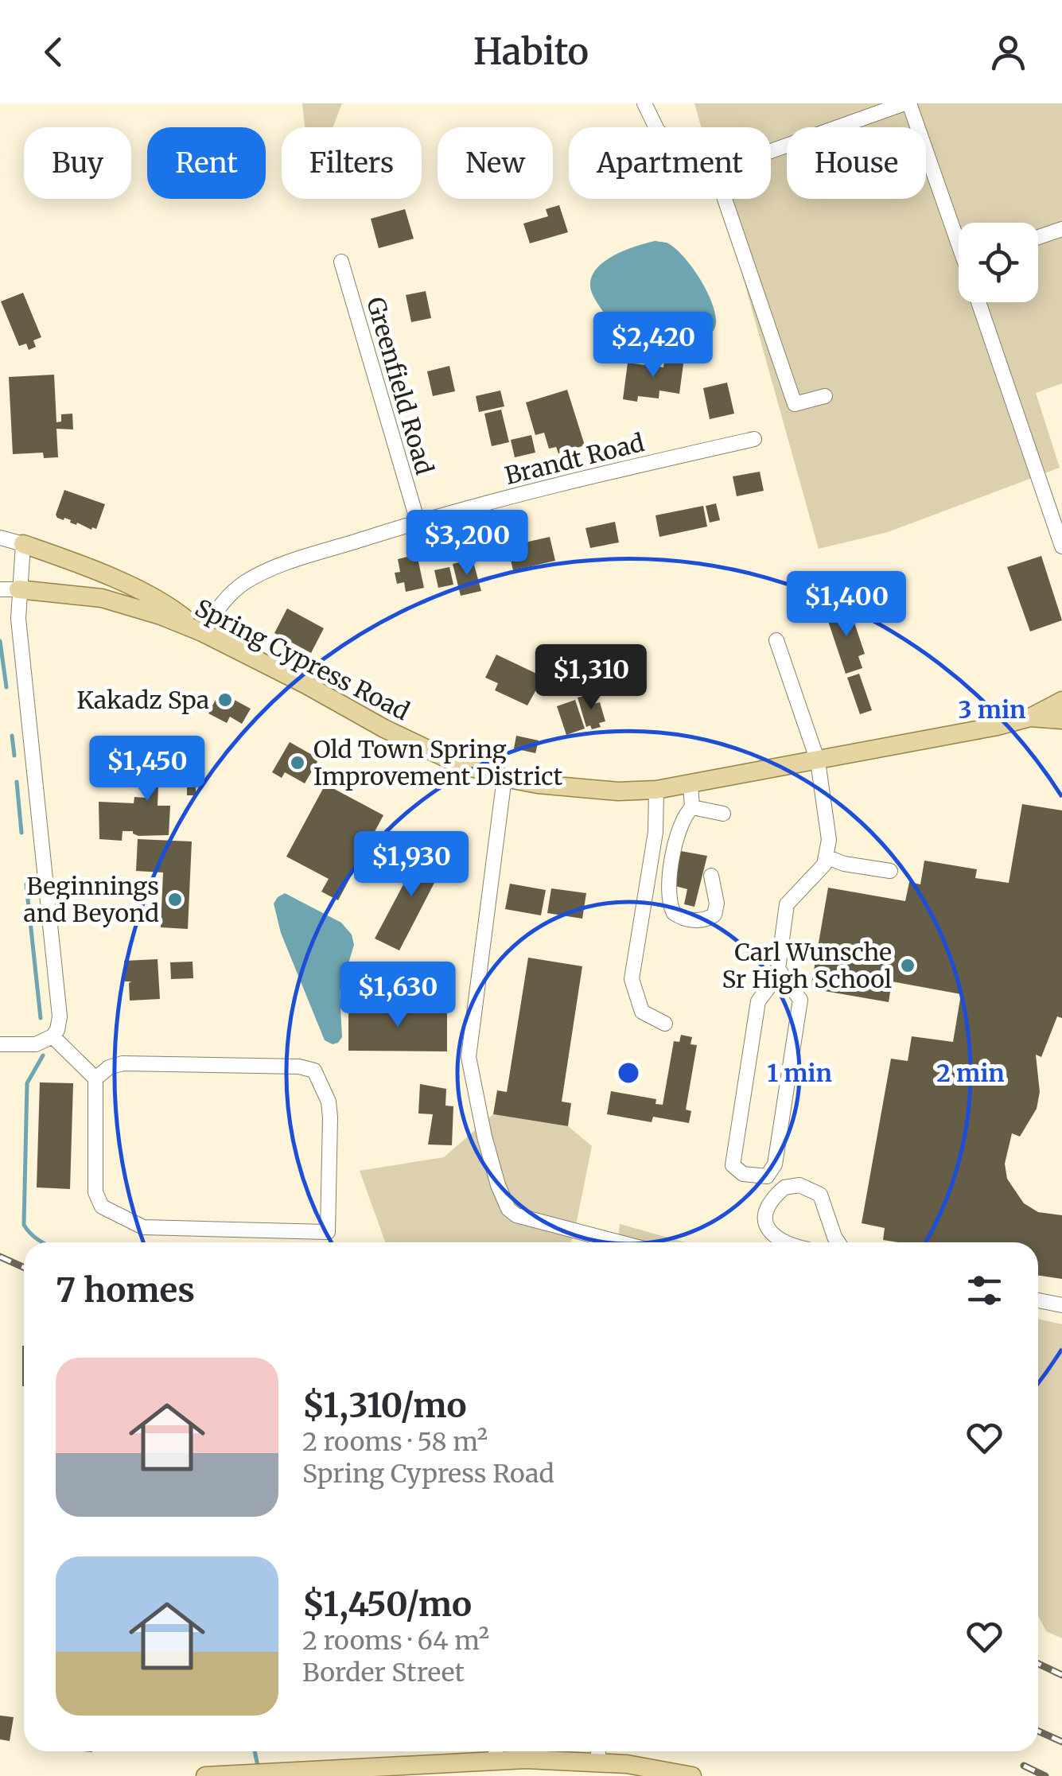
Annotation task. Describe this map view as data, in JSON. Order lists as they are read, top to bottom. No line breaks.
{"streets":{"main road":["Spring Cypress Road"],"street":["Greenfield Road","Brandt Road"]},"crossings":[["Greenfield Road","Brandt Road"],["Brandt Road","Spring Cypress Road"]],"places":["Kakadz Spa","Old Town Spring Improvement District","Beginnings and Beyond","Carl Wunsche Sr High School"],"page":{"header":"Habito","chip":["Buy","Rent","Filters","New","Apartment","House"],"price":["$2,420","$3,200","$1,400","$1,310","$1,450","$1,930","$1,630"],"heading":"7 homes","list":[{"name":"$1,310/mo","note":"2 rooms · 58 m² · Spring Cypress Road"},{"name":"$1,450/mo","note":"2 rooms · 64 m² · Border Street"}]},"rings":["3 min","1 min","2 min"]}
